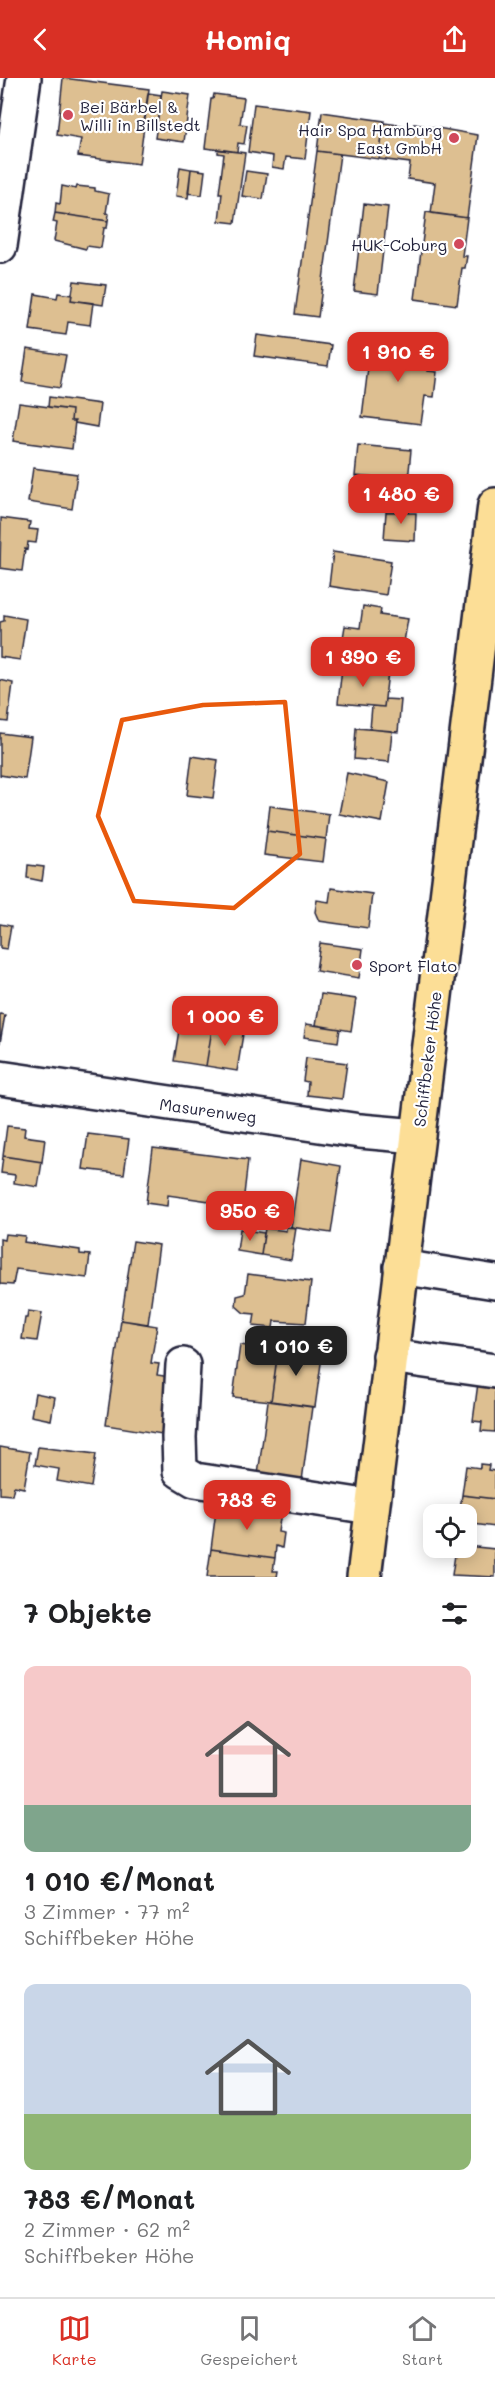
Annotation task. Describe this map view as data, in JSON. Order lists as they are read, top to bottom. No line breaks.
{"streets":{"main road":["Schiffbeker Höhe"],"street":["Masurenweg"]},"crossings":[["Schiffbeker Höhe","Masurenweg"]],"places":["Bei Bärbel & Willi in Billstedt","Hair Spa Hamburg East GmbH","HUK-Coburg","Sport Flato"],"page":{"header":"Homiq","price":["1 910 €","1 480 €","1 390 €","1 000 €","950 €","1 010 €","783 €"],"heading":"7 Objekte","list":[{"name":"1 010 €/Monat","note":"3 Zimmer · 77 m² · Schiffbeker Höhe"},{"name":"783 €/Monat","note":"2 Zimmer · 62 m² · Schiffbeker Höhe"}],"tabs":["Karte","Gespeichert","Start"]}}
